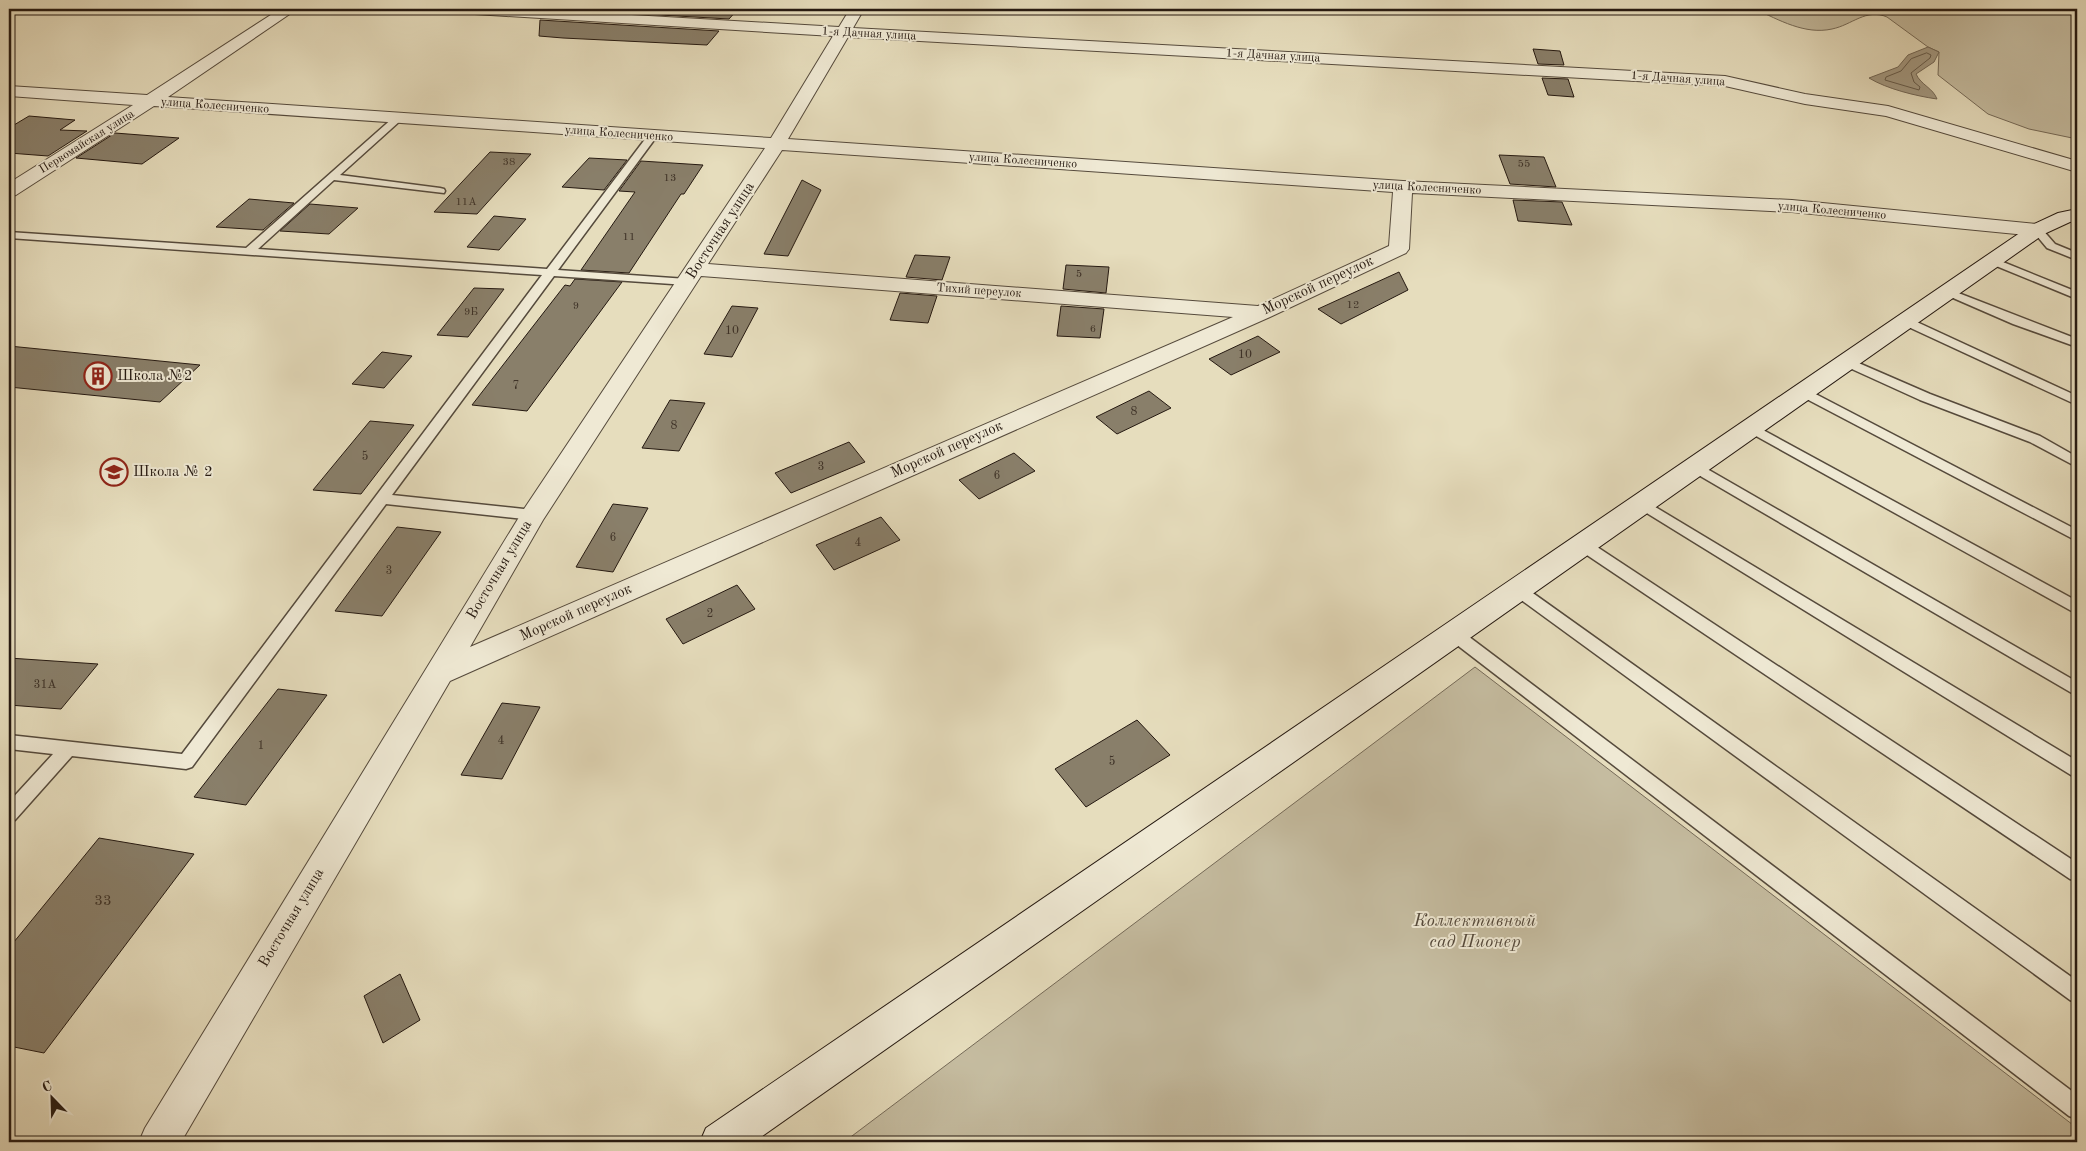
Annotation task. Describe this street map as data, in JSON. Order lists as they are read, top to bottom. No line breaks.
{"streets":{"street":["1-я Дачная улица","улица Колесниченко","Первомайская улица","Восточная улица","Морской переулок","Тихий переулок"]},"crossings":[["1-я Дачная улица","Восточная улица"],["улица Колесниченко","Первомайская улица"],["улица Колесниченко","Восточная улица"],["улица Колесниченко","Морской переулок"],["Восточная улица","Морской переулок"],["Восточная улица","Тихий переулок"],["Морской переулок","Тихий переулок"]],"parks":["Коллективный сад Пионер"],"places":{"building":["Школа №2"],"school or university":["Школа № 2"]},"house_numbers":["38","55","13","11А","11","5","12","9","9Б","6","10","10","7","8","8","5","3","6","6","4","3","2","31А","4","1","5","33"],"north":"top left"}
